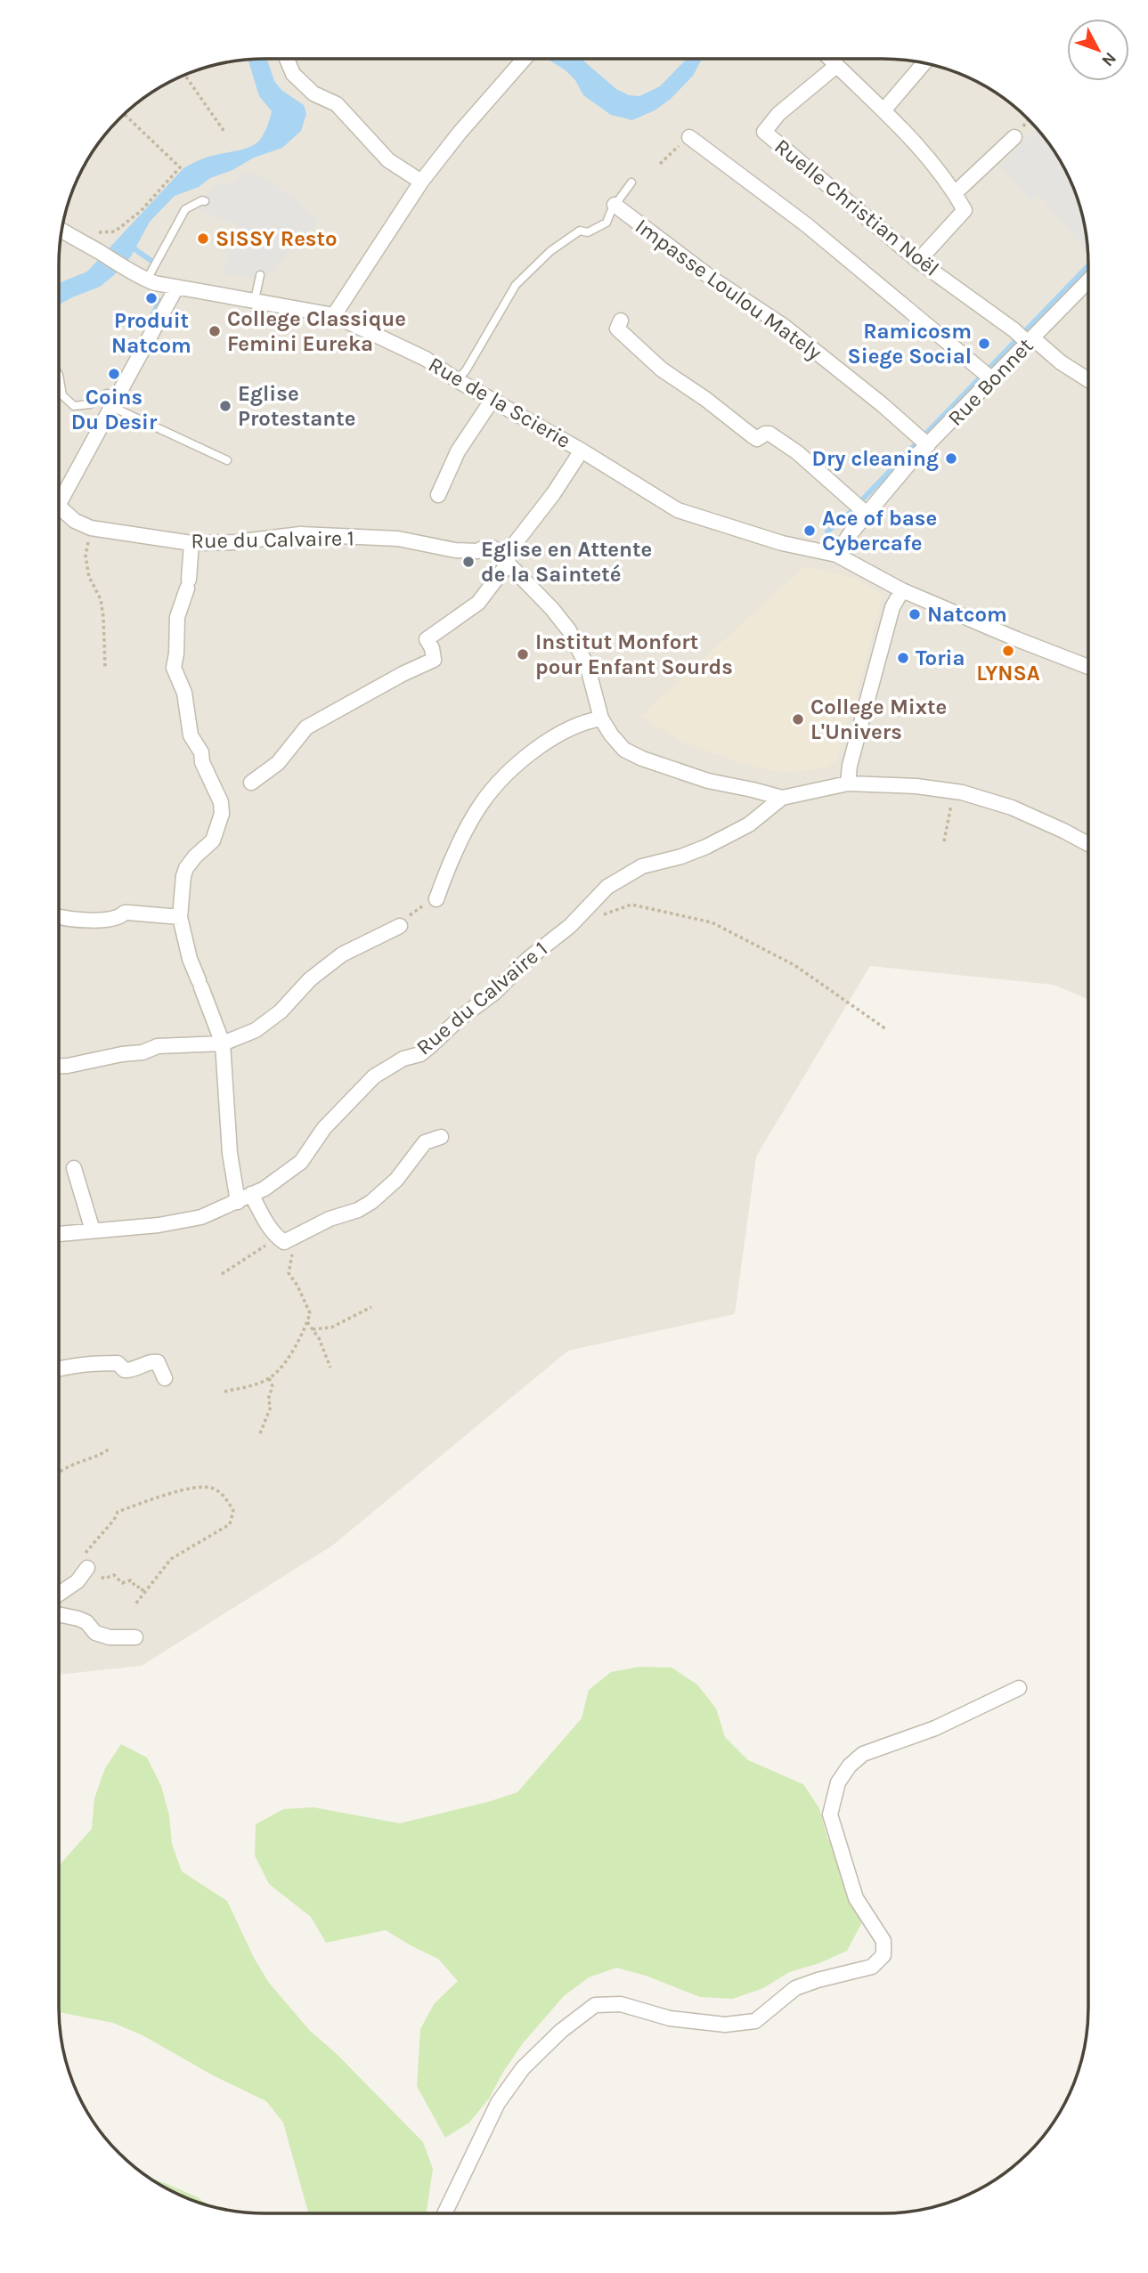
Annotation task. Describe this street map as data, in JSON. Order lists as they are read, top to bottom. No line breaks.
{"streets":{"street":["Ruelle Christian Noël","Impasse Loulou Mately","Rue Bonnet","Rue de la Scierie","Rue du Calvaire 1"]},"crossings":[["Ruelle Christian Noël","Rue Bonnet"],["Impasse Loulou Mately","Rue Bonnet"],["Rue Bonnet","Rue de la Scierie"]],"places":["SISSY Resto","Produit Natcom","College Classique Femini Eureka","Ramicosm Siege Social","Coins Du Desir","Eglise Protestante","Dry cleaning","Ace of base Cybercafe","Eglise en Attente de la Sainteté","Natcom","LYNSA","Institut Monfort pour Enfant Sourds","Toria","College Mixte L'Univers"],"north":"bottom right"}
